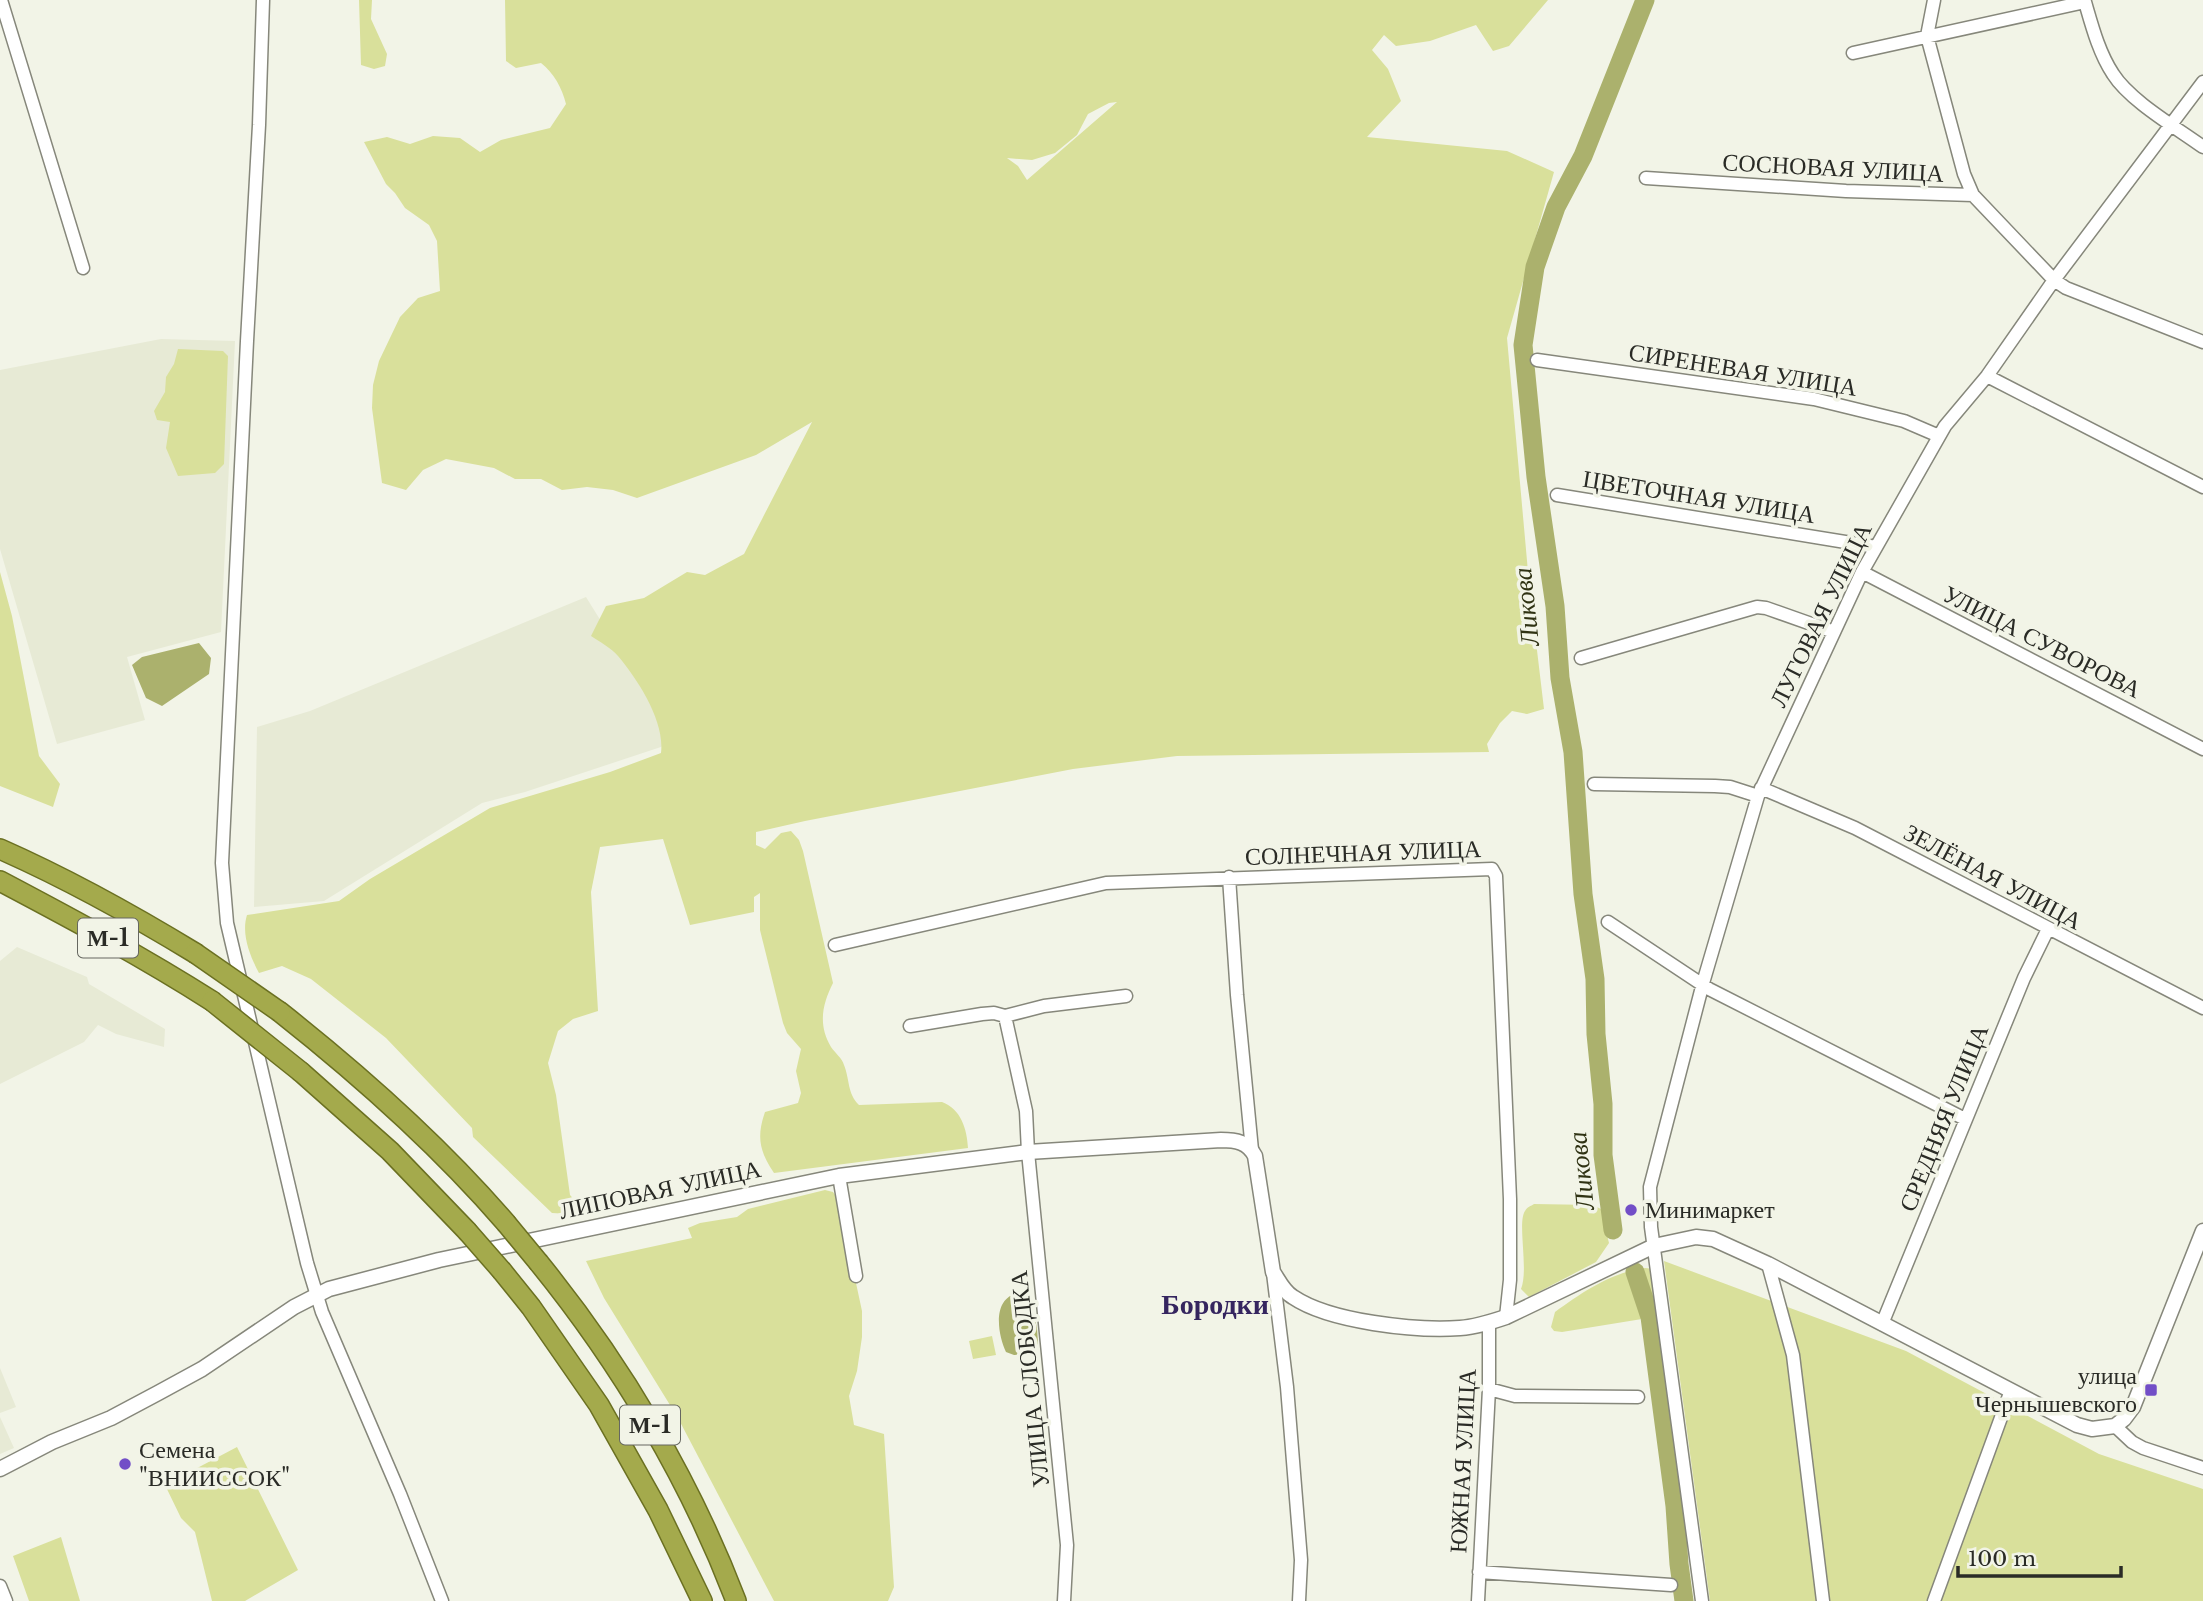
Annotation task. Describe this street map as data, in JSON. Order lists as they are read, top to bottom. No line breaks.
{"streets":{"highway":["М-1"],"street":["СОСНОВАЯ УЛИЦА","СИРЕНЕВАЯ УЛИЦА","ЦВЕТОЧНАЯ УЛИЦА","ЛУГОВАЯ УЛИЦА","УЛИЦА СУВОРОВА","СОЛНЕЧНАЯ УЛИЦА","ЗЕЛЁНАЯ УЛИЦА","СРЕДНЯЯ УЛИЦА","ЛИПОВАЯ УЛИЦА","УЛИЦА СЛОБОДКА","ЮЖНАЯ УЛИЦА"]},"crossings":[["СИРЕНЕВАЯ УЛИЦА","ЛУГОВАЯ УЛИЦА"],["ЦВЕТОЧНАЯ УЛИЦА","ЛУГОВАЯ УЛИЦА"],["ЛУГОВАЯ УЛИЦА","УЛИЦА СУВОРОВА"],["ЛУГОВАЯ УЛИЦА","ЗЕЛЁНАЯ УЛИЦА"],["СОЛНЕЧНАЯ УЛИЦА","ЮЖНАЯ УЛИЦА"],["ЗЕЛЁНАЯ УЛИЦА","СРЕДНЯЯ УЛИЦА"],["ЛИПОВАЯ УЛИЦА","УЛИЦА СЛОБОДКА"]],"districts":["Бородки"],"water":["Ликова"],"places":{"other":["Минимаркет","Семена \"ВНИИССОК\""],"transit":["улица Чернышевского"]},"scale_bar":"100 m"}
